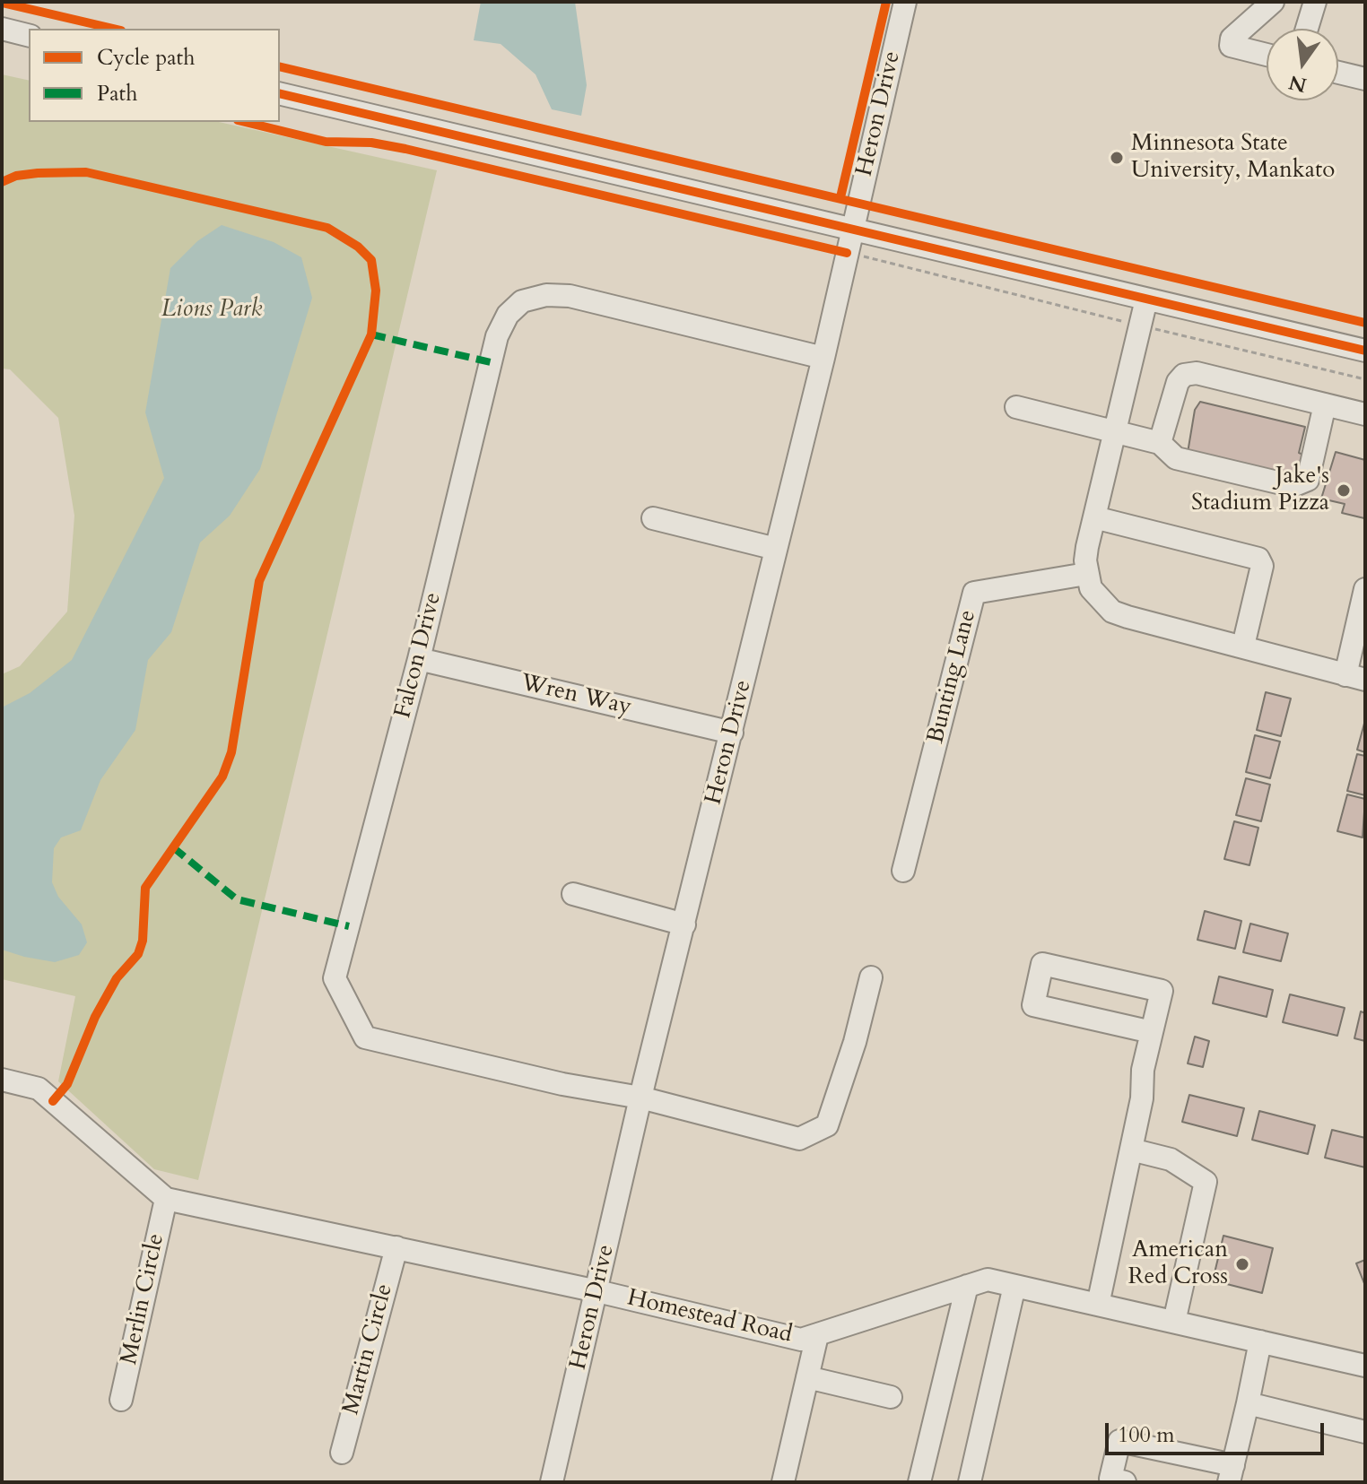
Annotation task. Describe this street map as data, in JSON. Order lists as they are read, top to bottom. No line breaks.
{"streets":{"street":["Heron Drive","Falcon Drive","Bunting Lane","Wren Way","Merlin Circle","Homestead Road","Martin Circle"]},"crossings":[["Heron Drive","Falcon Drive"],["Heron Drive","Wren Way"],["Heron Drive","Homestead Road"],["Falcon Drive","Wren Way"],["Merlin Circle","Homestead Road"],["Homestead Road","Martin Circle"]],"parks":["Lions Park"],"places":["Minnesota State University, Mankato","Jake's Stadium Pizza","American Red Cross"],"legend":["Cycle path","Path"],"scale_bar":"100 m","north":"bottom"}
